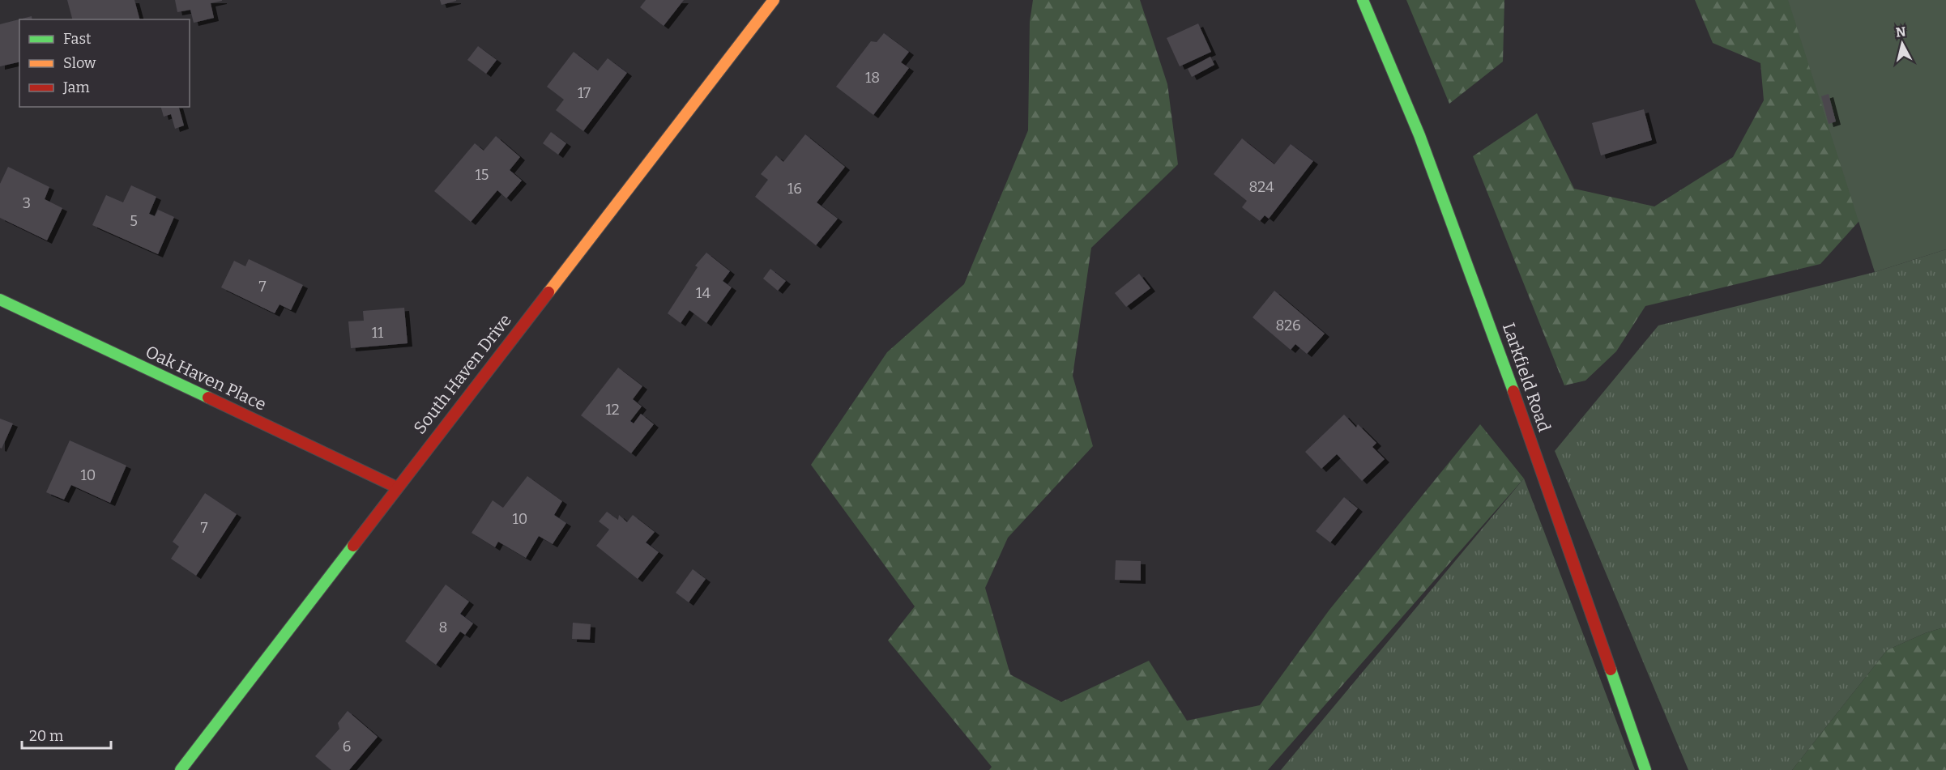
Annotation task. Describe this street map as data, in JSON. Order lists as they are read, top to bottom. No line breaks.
{"streets":{"street":["South Haven Drive","Larkfield Road","Oak Haven Place"]},"crossings":[["South Haven Drive","Oak Haven Place"]],"house_numbers":["18","17","15","824","16","3","5","7","14","826","11","12","10","10","7","8","6"],"legend":["Fast","Slow","Jam"],"scale_bar":"20 m","north":"top"}
